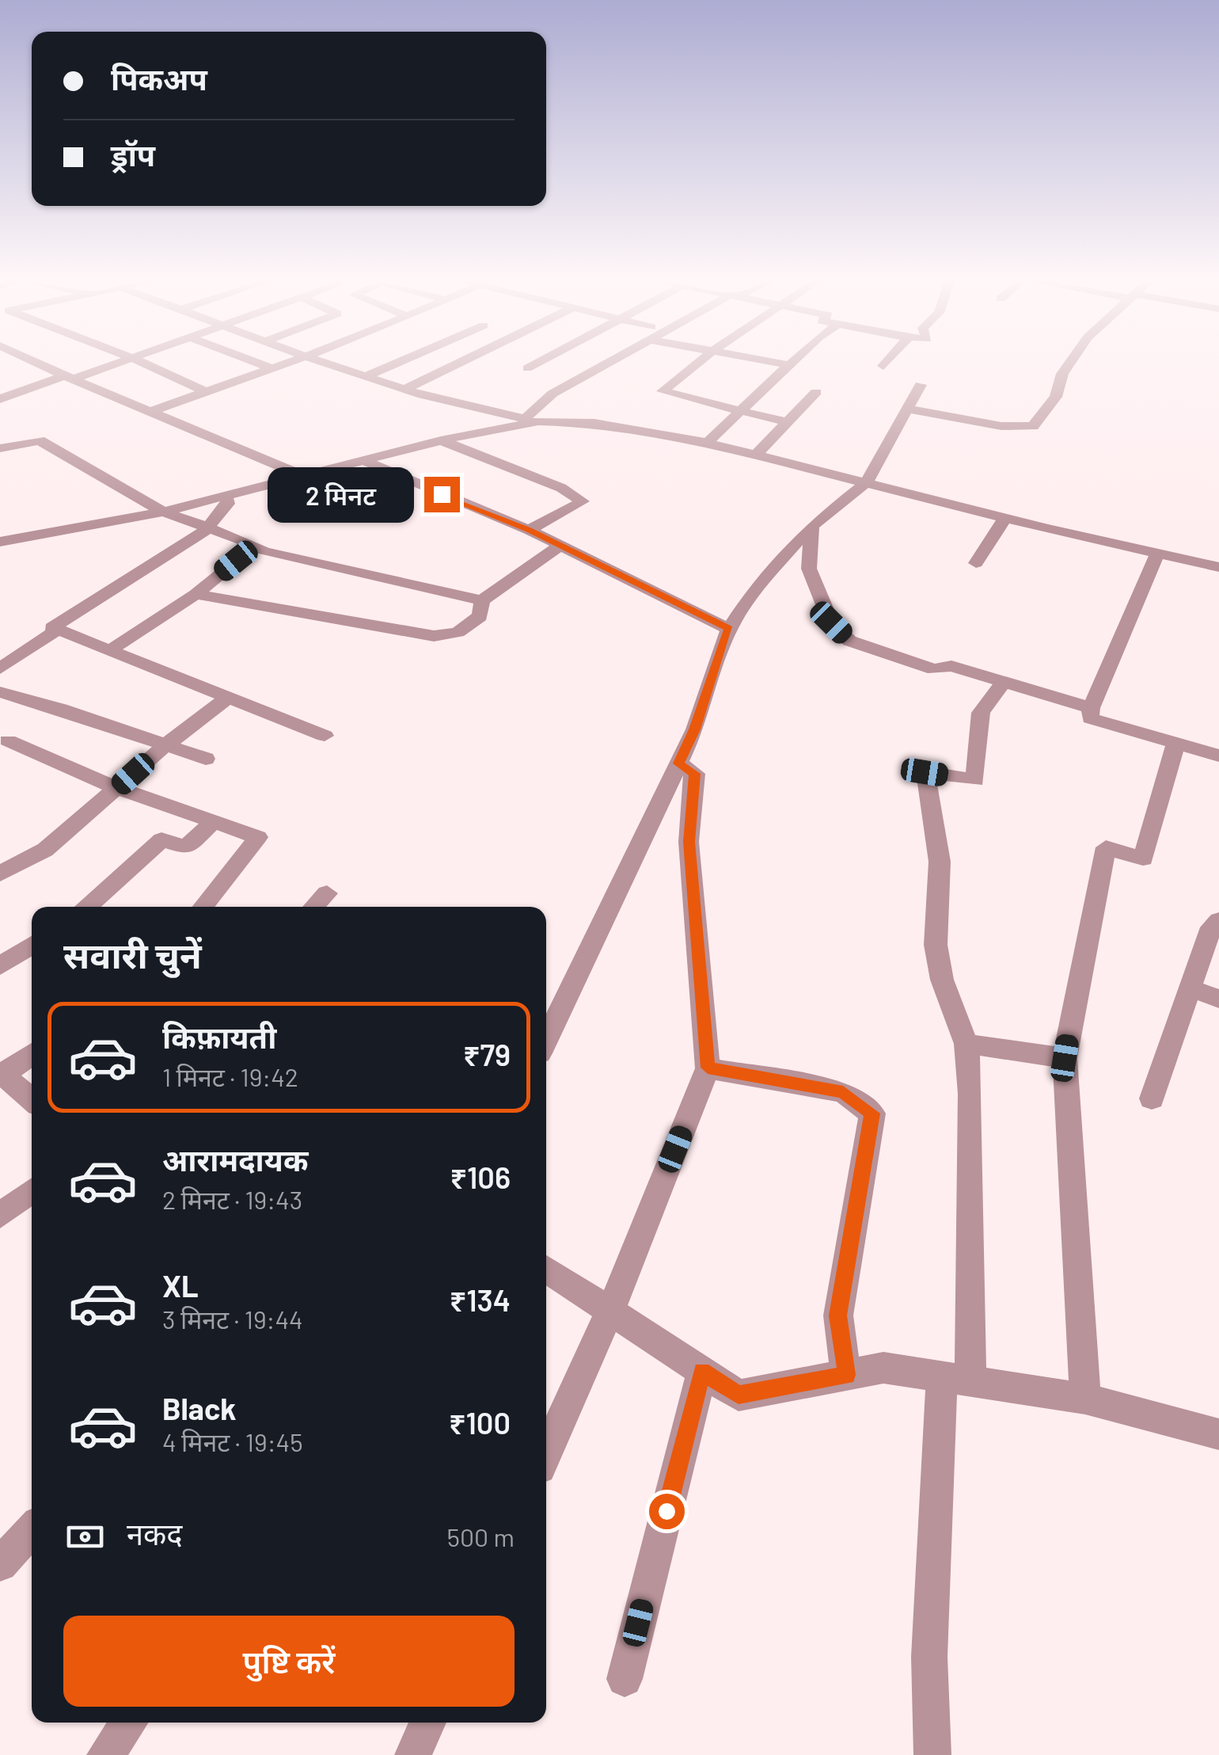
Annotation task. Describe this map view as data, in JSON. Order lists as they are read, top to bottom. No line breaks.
{"page":{"banner":["पिकअप","ड्रॉप"],"bubble":"2 मिनट","heading":"सवारी चुनें","list":[{"name":"किफ़ायती","note":"1 मिनट · 19:42","value":"₹79"},{"name":"आरामदायक","note":"2 मिनट · 19:43","value":"₹106"},{"name":"XL","note":"3 मिनट · 19:44","value":"₹134"},{"name":"Black","note":"4 मिनट · 19:45","value":"₹100"}],"pay":["नकद","500 m"],"buttons":"पुष्टि करें"}}
